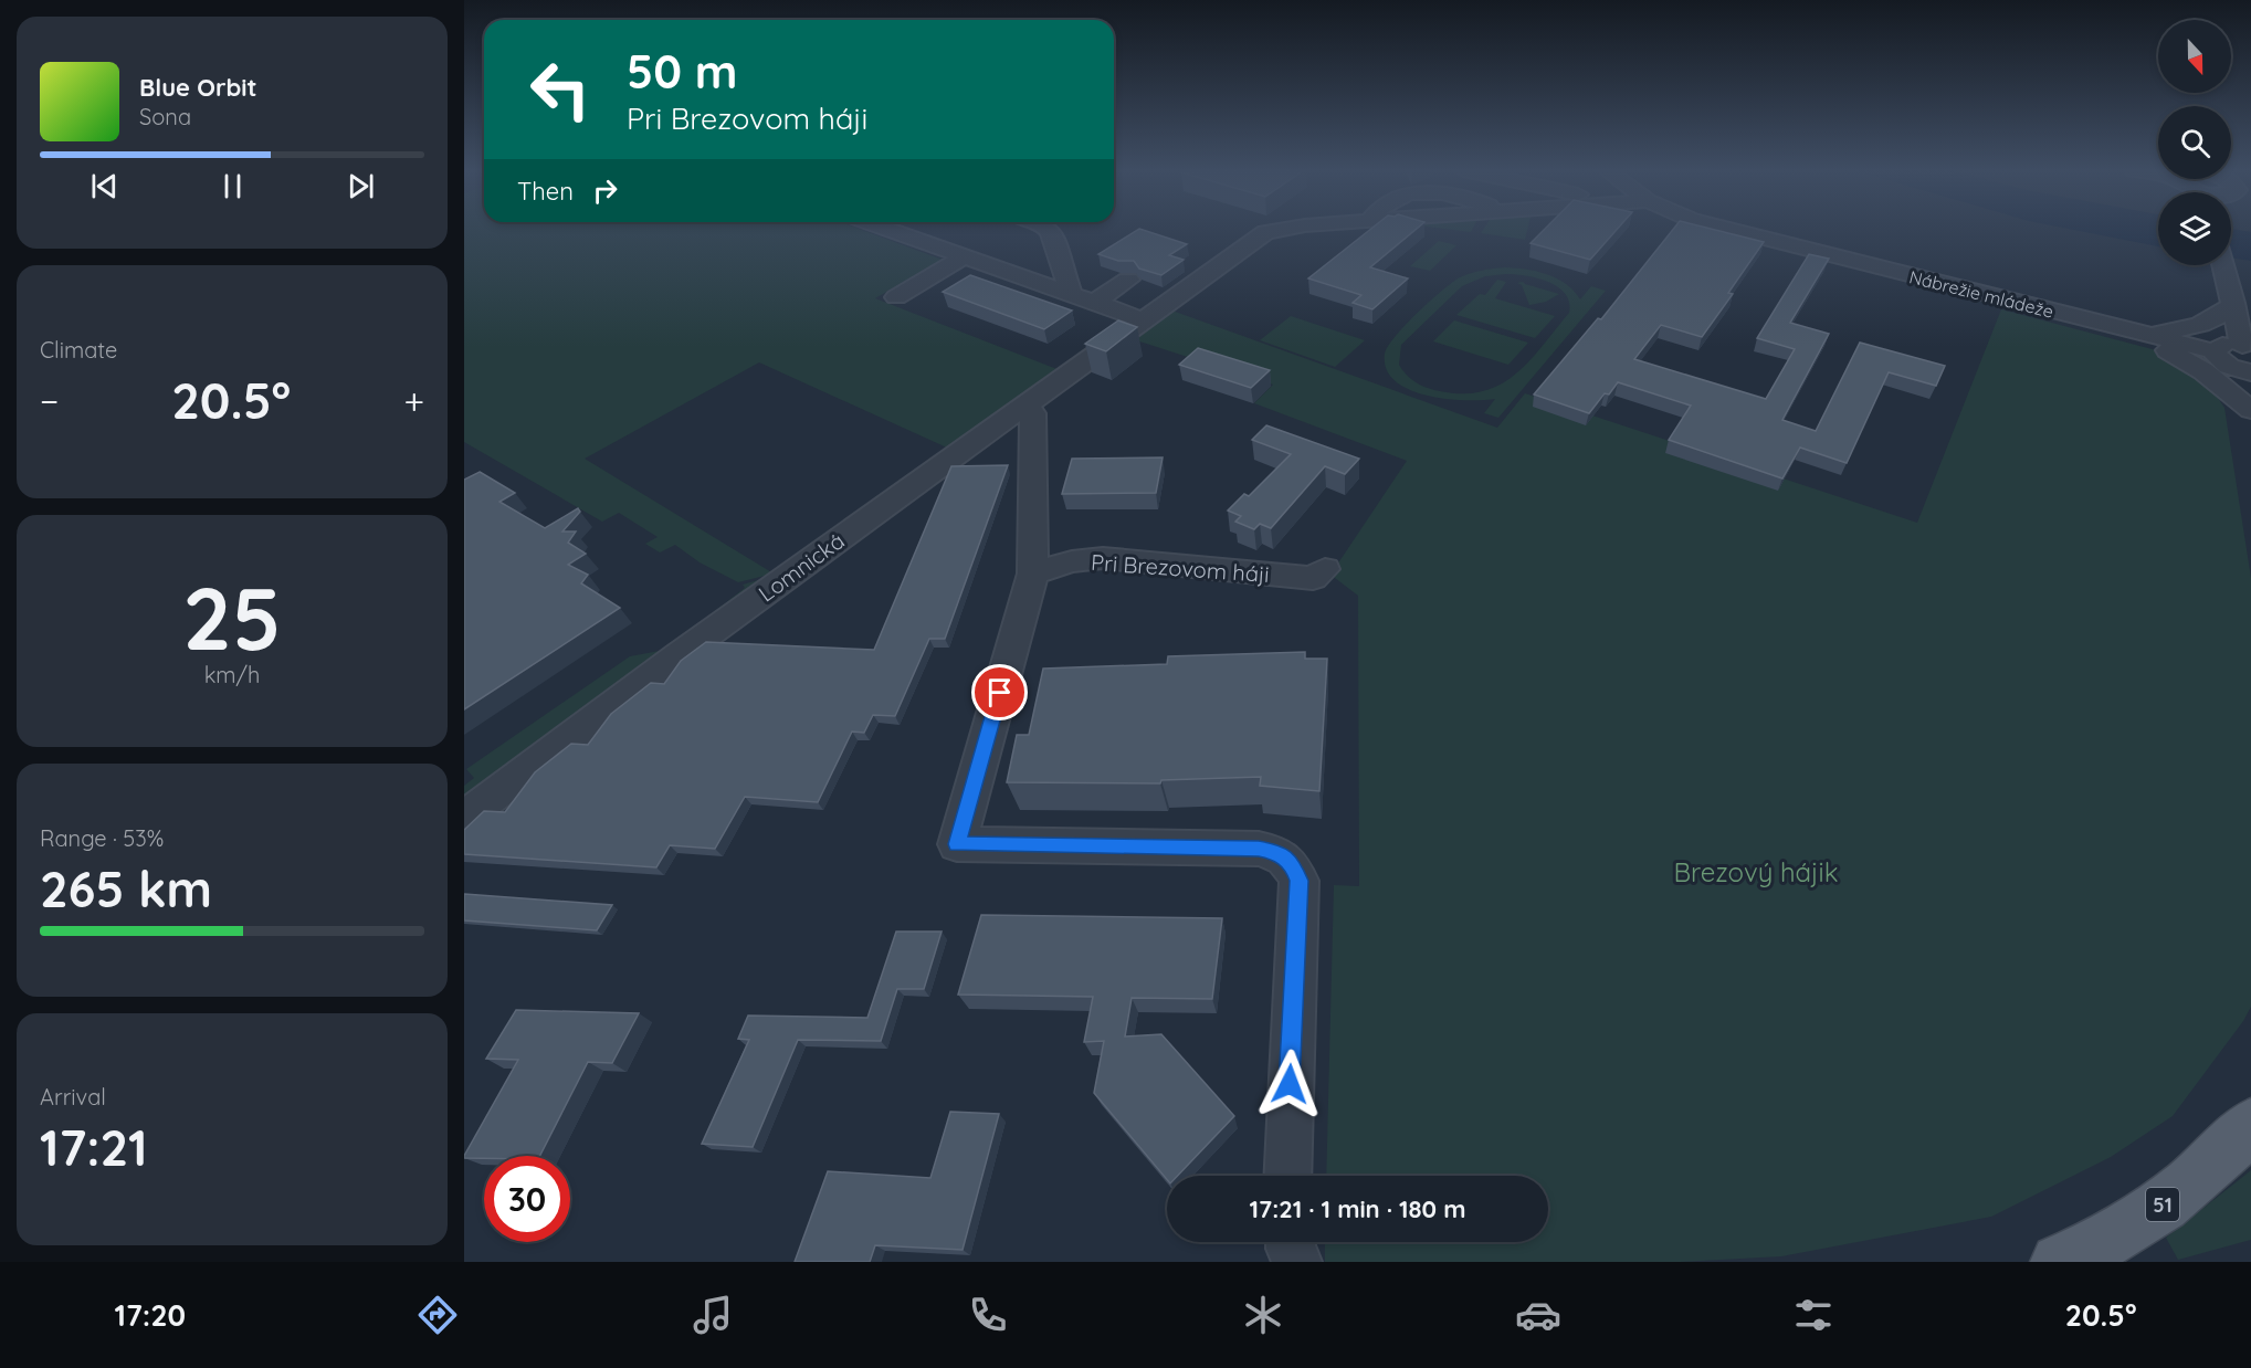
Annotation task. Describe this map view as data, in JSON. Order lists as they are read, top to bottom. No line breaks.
{"streets":{"main road":["51"],"street":["Nábrežie mládeže","Lomnická","Pri Brezovom háji"]},"parks":["Brezový hájik"],"north":"bottom","page":{"turn":["50 m","Pri Brezovom háji"],"song":["Blue Orbit","Sona"],"then":"Then","tile":["Climate",["25","km/h"],["Range · 53%","265 km"],["Arrival","17:21"]],"heat":["−","20.5°","+"],"limit":"30","trip":"17:21 · 1 min · 180 m","tabs":["17:20","20.5°"]}}
